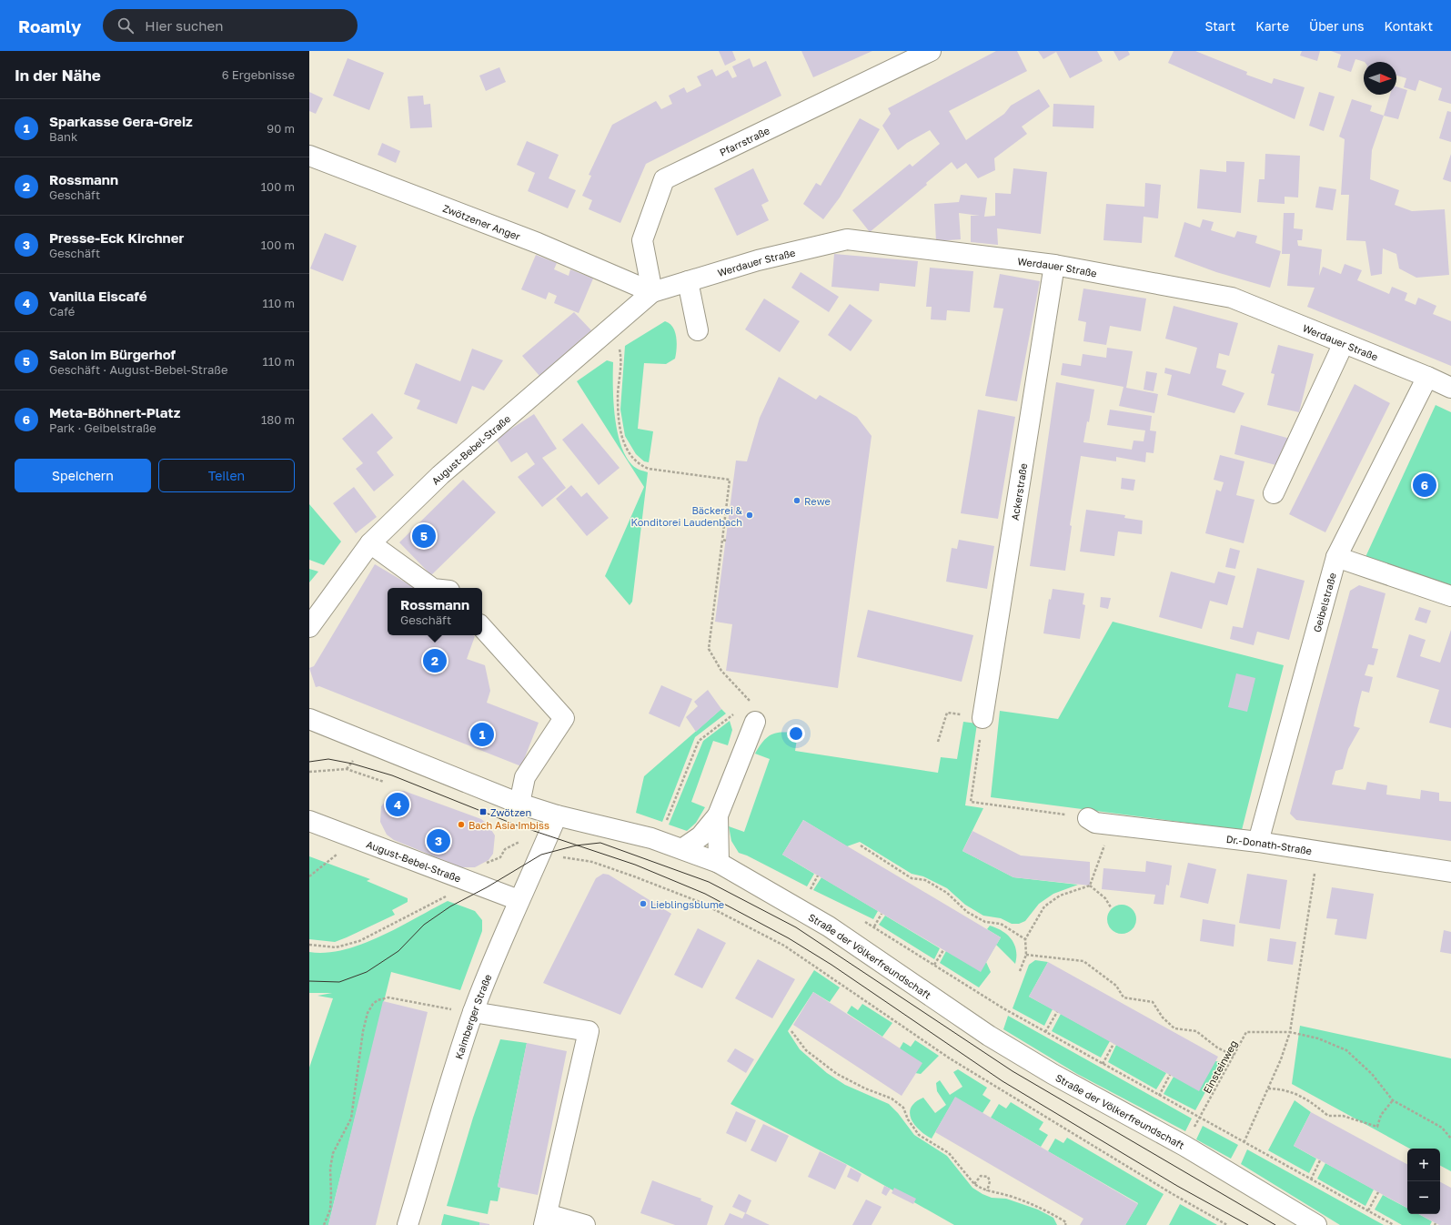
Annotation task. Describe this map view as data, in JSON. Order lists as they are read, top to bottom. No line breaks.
{"streets":{"street":["Pfarrstraße","Zwötzener Anger","Werdauer Straße","August-Bebel-Straße","Ackerstraße","Geibelstraße","Dr.-Donath-Straße","Straße der Völkerfreundschaft","Kaimberger Straße"],"path":["Einsteinweg"]},"crossings":[["Pfarrstraße","Zwötzener Anger"],["Pfarrstraße","Werdauer Straße"],["Pfarrstraße","August-Bebel-Straße"],["Zwötzener Anger","Werdauer Straße"],["Zwötzener Anger","August-Bebel-Straße"],["Werdauer Straße","August-Bebel-Straße"],["Werdauer Straße","Ackerstraße"],["Werdauer Straße","Geibelstraße"],["August-Bebel-Straße","Kaimberger Straße"],["Geibelstraße","Dr.-Donath-Straße"],["Straße der Völkerfreundschaft","Kaimberger Straße"],["Straße der Völkerfreundschaft","Einsteinweg"]],"places":{"other":["Rewe","Bäckerei & Konditorei Laudenbach","Bach Asia Imbiss","Lieblingsblume"],"transit":["Zwötzen"]},"north":"right","page":{"header":"Roamly","search":"Hier suchen","nav":["Start","Karte","Über uns","Kontakt"],"heading":["In der Nähe","6 Ergebnisse"],"list":[{"mark":"1","name":"Sparkasse Gera-Greiz","note":"Bank","value":"90 m"},{"mark":"2","name":"Rossmann","note":"Geschäft","value":"100 m"},{"mark":"3","name":"Presse-Eck Kirchner","note":"Geschäft","value":"100 m"},{"mark":"4","name":"Vanilla Eiscafé","note":"Café","value":"110 m"},{"mark":"5","name":"Salon im Bürgerhof","note":"Geschäft · August-Bebel-Straße","value":"110 m"},{"mark":"6","name":"Meta-Böhnert-Platz","note":"Park · Geibelstraße","value":"180 m"}],"buttons":["Speichern","Teilen"],"pins":["6","5","2","1","4","3"],"popup":["Rossmann","Geschäft"],"map_buttons":["+","−"]}}
